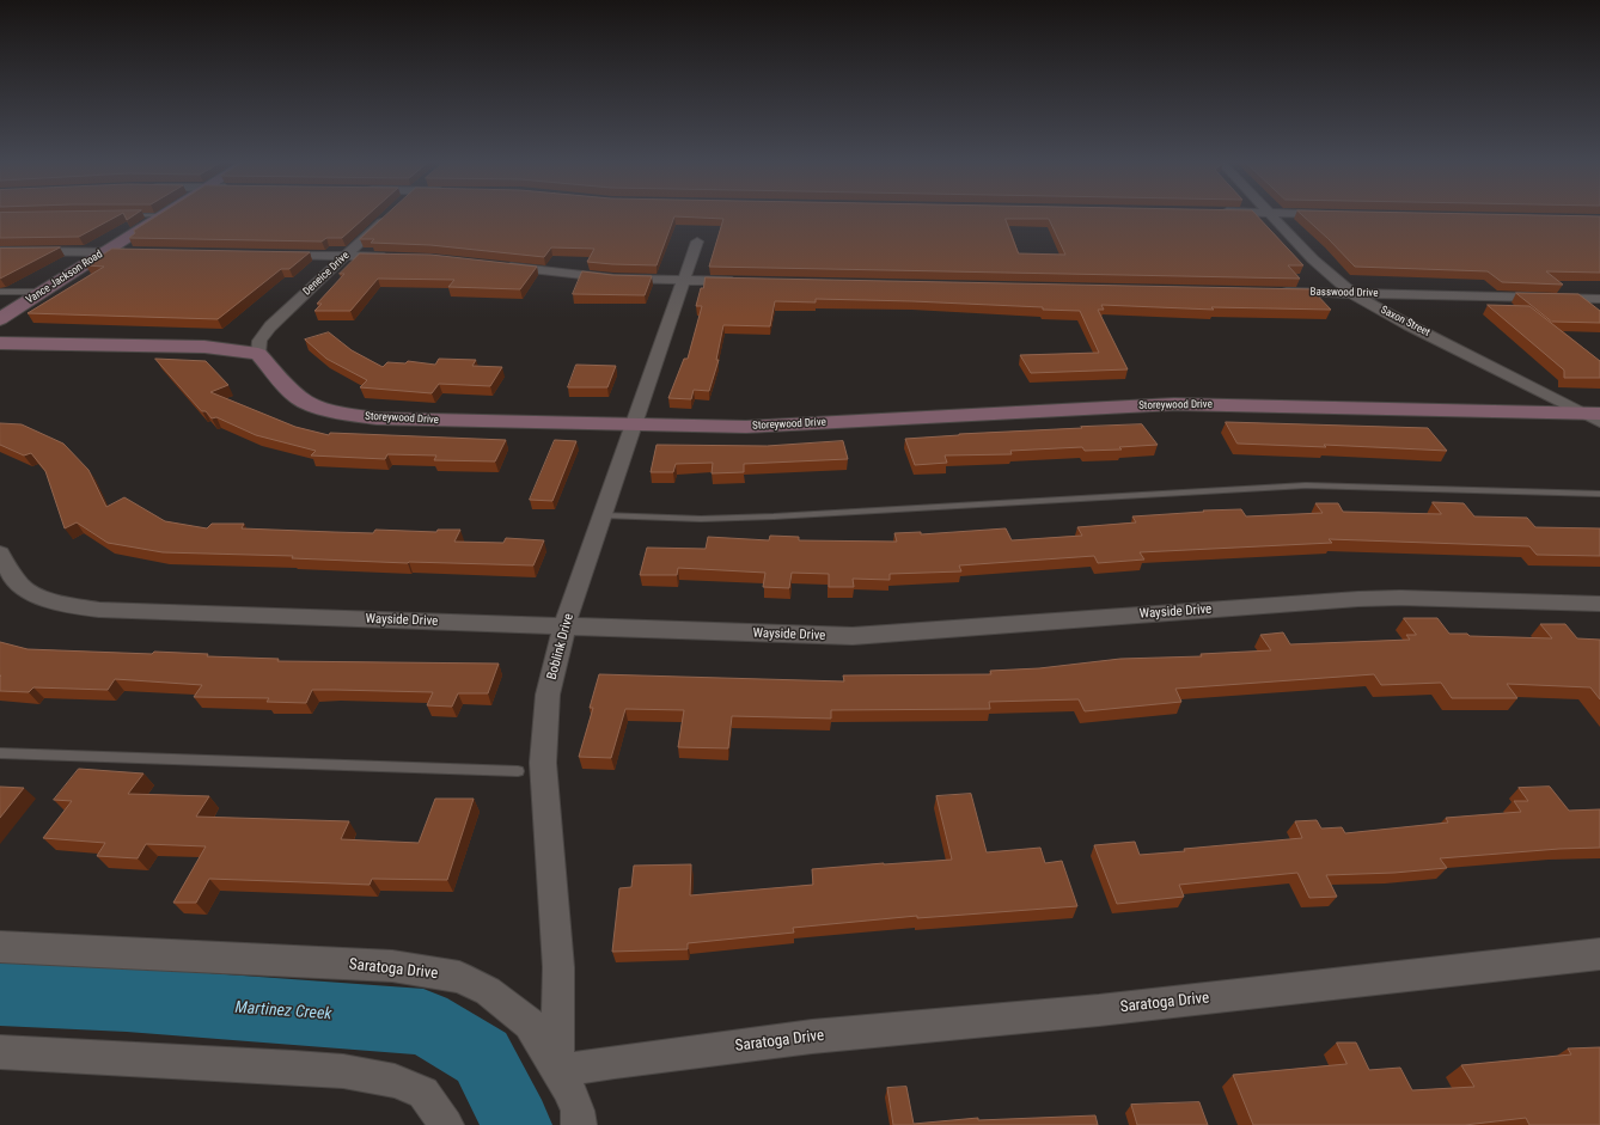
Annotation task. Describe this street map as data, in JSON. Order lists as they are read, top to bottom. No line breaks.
{"streets":{"street":["Deneice Drive","Vance Jackson Road","Basswood Drive","Saxon Street","Storeywood Drive","Wayside Drive","Boblink Drive","Saratoga Drive"]},"crossings":[["Deneice Drive","Storeywood Drive"],["Basswood Drive","Saxon Street"],["Saxon Street","Storeywood Drive"],["Storeywood Drive","Boblink Drive"],["Wayside Drive","Boblink Drive"],["Boblink Drive","Saratoga Drive"]],"water":["Martinez Creek"]}
